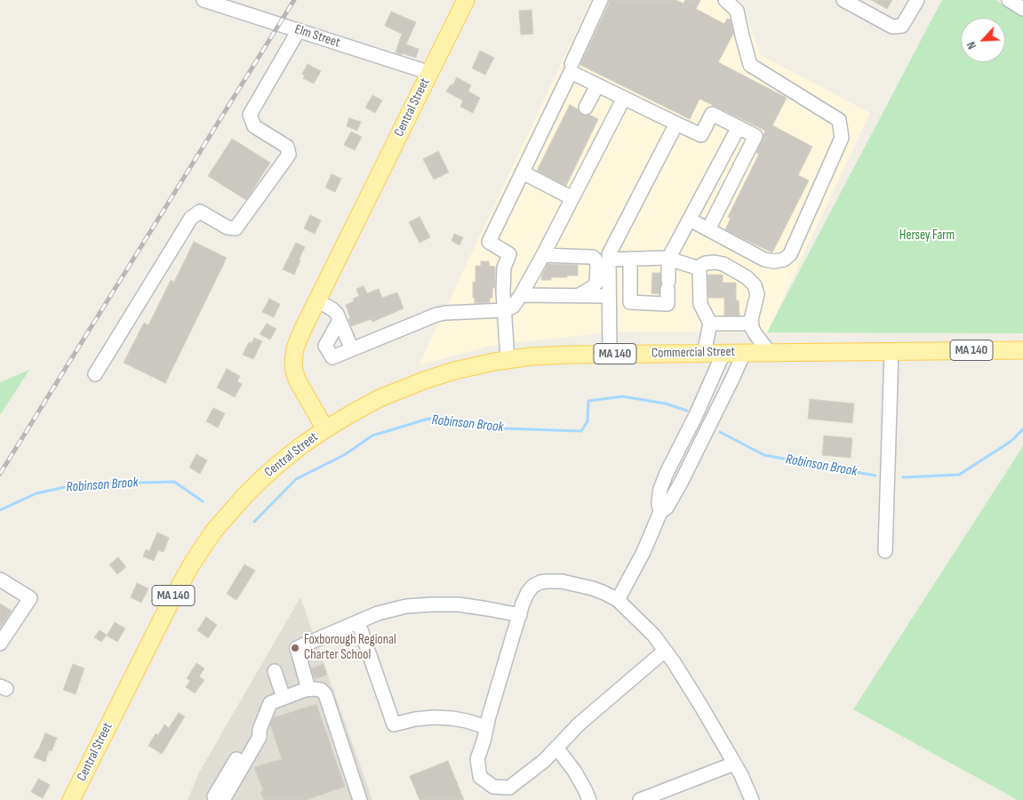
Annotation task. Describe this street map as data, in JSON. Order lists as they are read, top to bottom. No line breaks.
{"streets":{"main road":["Central Street","MA 140","Commercial Street"],"street":["Elm Street"]},"crossings":[["Elm Street","Central Street"],["Central Street","Commercial Street"]],"water":["Robinson Brook"],"parks":["Hersey Farm"],"places":["Foxborough Regional Charter School"],"north":"bottom left"}
